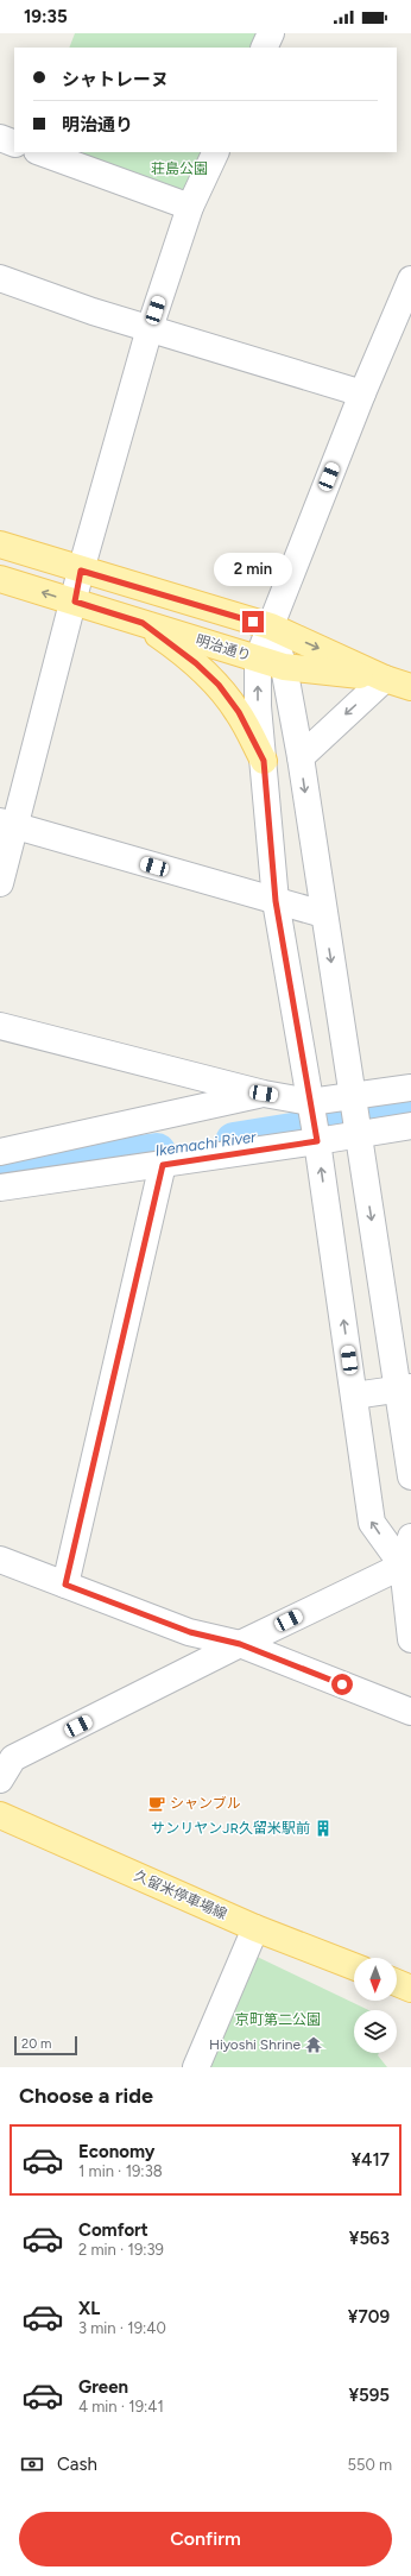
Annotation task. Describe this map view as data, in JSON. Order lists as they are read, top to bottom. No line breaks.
{"streets":{"main road":["明治通り","久留米停車場線"]},"water":["Ikemachi River"],"parks":["荘島公園","京町第二公園"],"places":{"cafe":["シャンブル"],"building":["サンリヤンJR久留米駅前"],"temple":["Hiyoshi Shrine"]},"scale_bar":"20 m","north":"bottom","page":{"status":"19:35","banner":["シャトレーヌ","明治通り"],"bubble":"2 min","scale":"20 m","heading":"Choose a ride","list":[{"name":"Economy","note":"1 min · 19:38","value":"¥417"},{"name":"Comfort","note":"2 min · 19:39","value":"¥563"},{"name":"XL","note":"3 min · 19:40","value":"¥709"},{"name":"Green","note":"4 min · 19:41","value":"¥595"}],"pay":["Cash","550 m"],"buttons":"Confirm"}}
